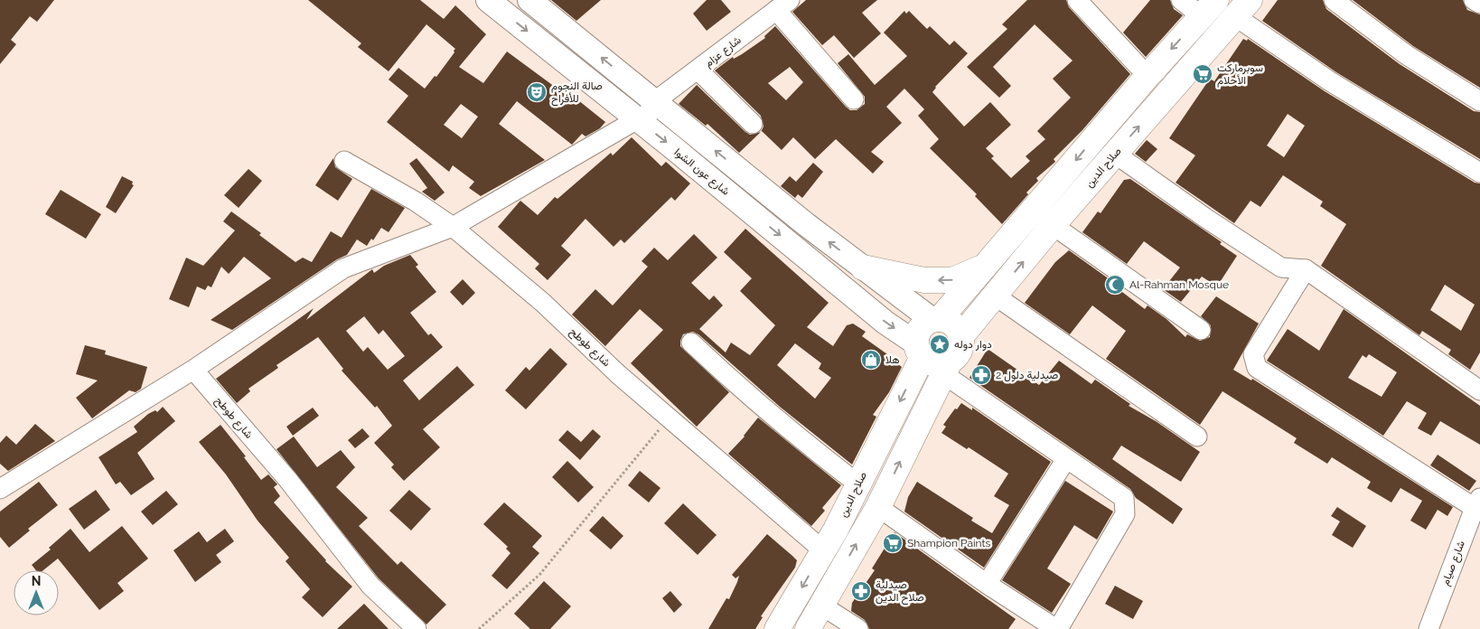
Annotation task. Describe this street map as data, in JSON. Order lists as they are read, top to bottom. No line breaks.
{"streets":{"highway":["صلاح الدين"],"main road":["شارع عون الشوا"],"street":["شارع عزام","شارع طوطح","شارع صيام"]},"crossings":[["شارع عزام","شارع عون الشوا"],["شارع عزام","شارع طوطح"],["صلاح الدين","شارع عون الشوا"],["صلاح الدين","شارع طوطح"]],"places":{"supermarket":["سوبرماركت الأحلام","Shampion Paints"],"theatre":["صالة النجوم للأفراح"],"mosque":["Al-Rahman Mosque"],"place":["دوار دوله"],"shop":["هلا"],"pharmacy":["صيدلية دلول 2","صيدلية صلاح الدين"]},"north":"top"}
